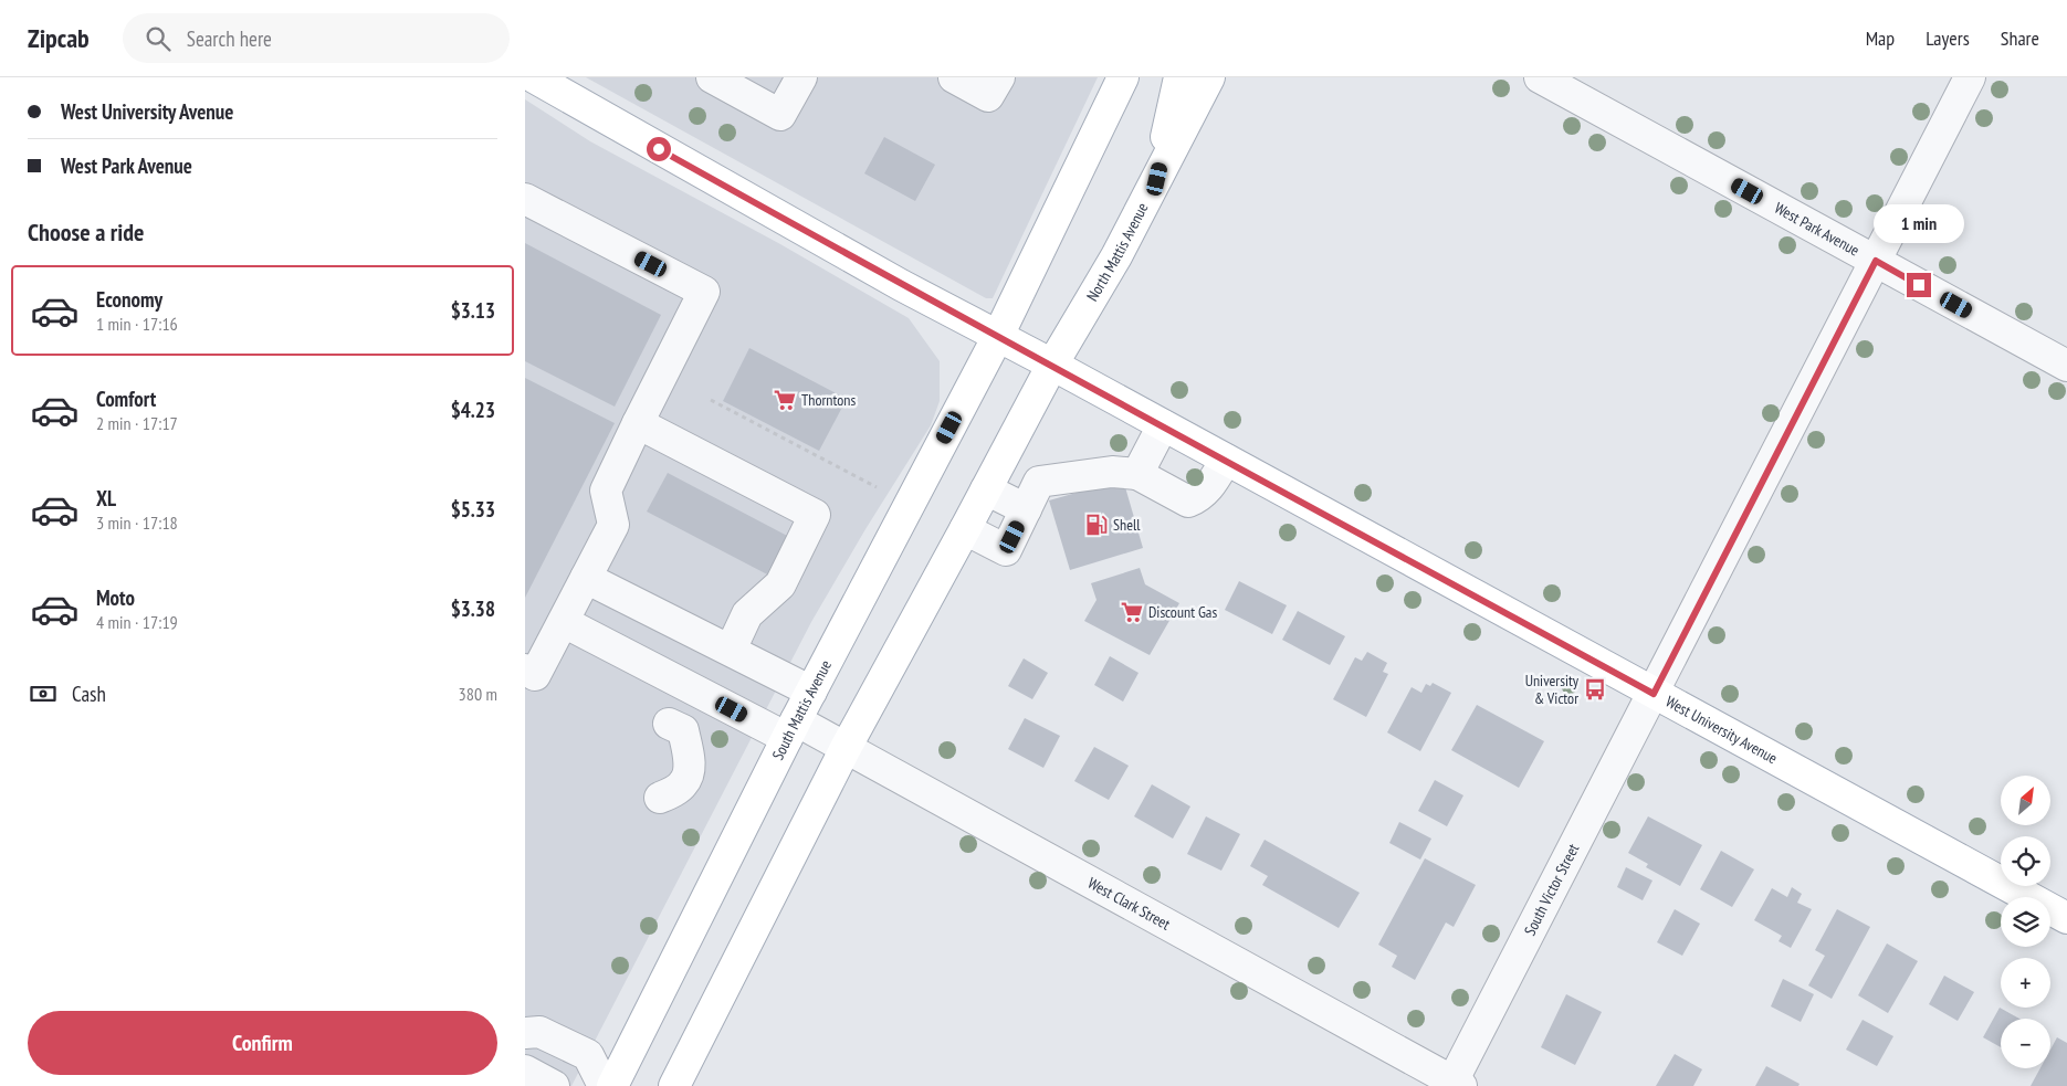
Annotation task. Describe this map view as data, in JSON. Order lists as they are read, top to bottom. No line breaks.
{"streets":{"main road":["North Mattis Avenue","South Mattis Avenue","West University Avenue"],"street":["West Park Avenue","South Victor Street","West Clark Street"]},"crossings":[["West Park Avenue","South Victor Street"],["North Mattis Avenue","West University Avenue"],["South Mattis Avenue","West University Avenue"],["South Mattis Avenue","West Clark Street"],["West University Avenue","South Victor Street"],["South Victor Street","West Clark Street"]],"places":{"supermarket":["Thorntons","Discount Gas"],"fuel station":["Shell"],"bus stop":["University & Victor"]},"north":"top right","page":{"header":"Zipcab","search":"Search here","nav":["Map","Layers","Share"],"banner":["West University Avenue","West Park Avenue"],"heading":"Choose a ride","bubble":"1 min","list":[{"name":"Economy","note":"1 min · 17:16","value":"$3.13"},{"name":"Comfort","note":"2 min · 17:17","value":"$4.23"},{"name":"XL","note":"3 min · 17:18","value":"$5.33"},{"name":"Moto","note":"4 min · 17:19","value":"$3.38"}],"pay":["Cash","380 m"],"map_buttons":["+","−"],"buttons":"Confirm"}}
